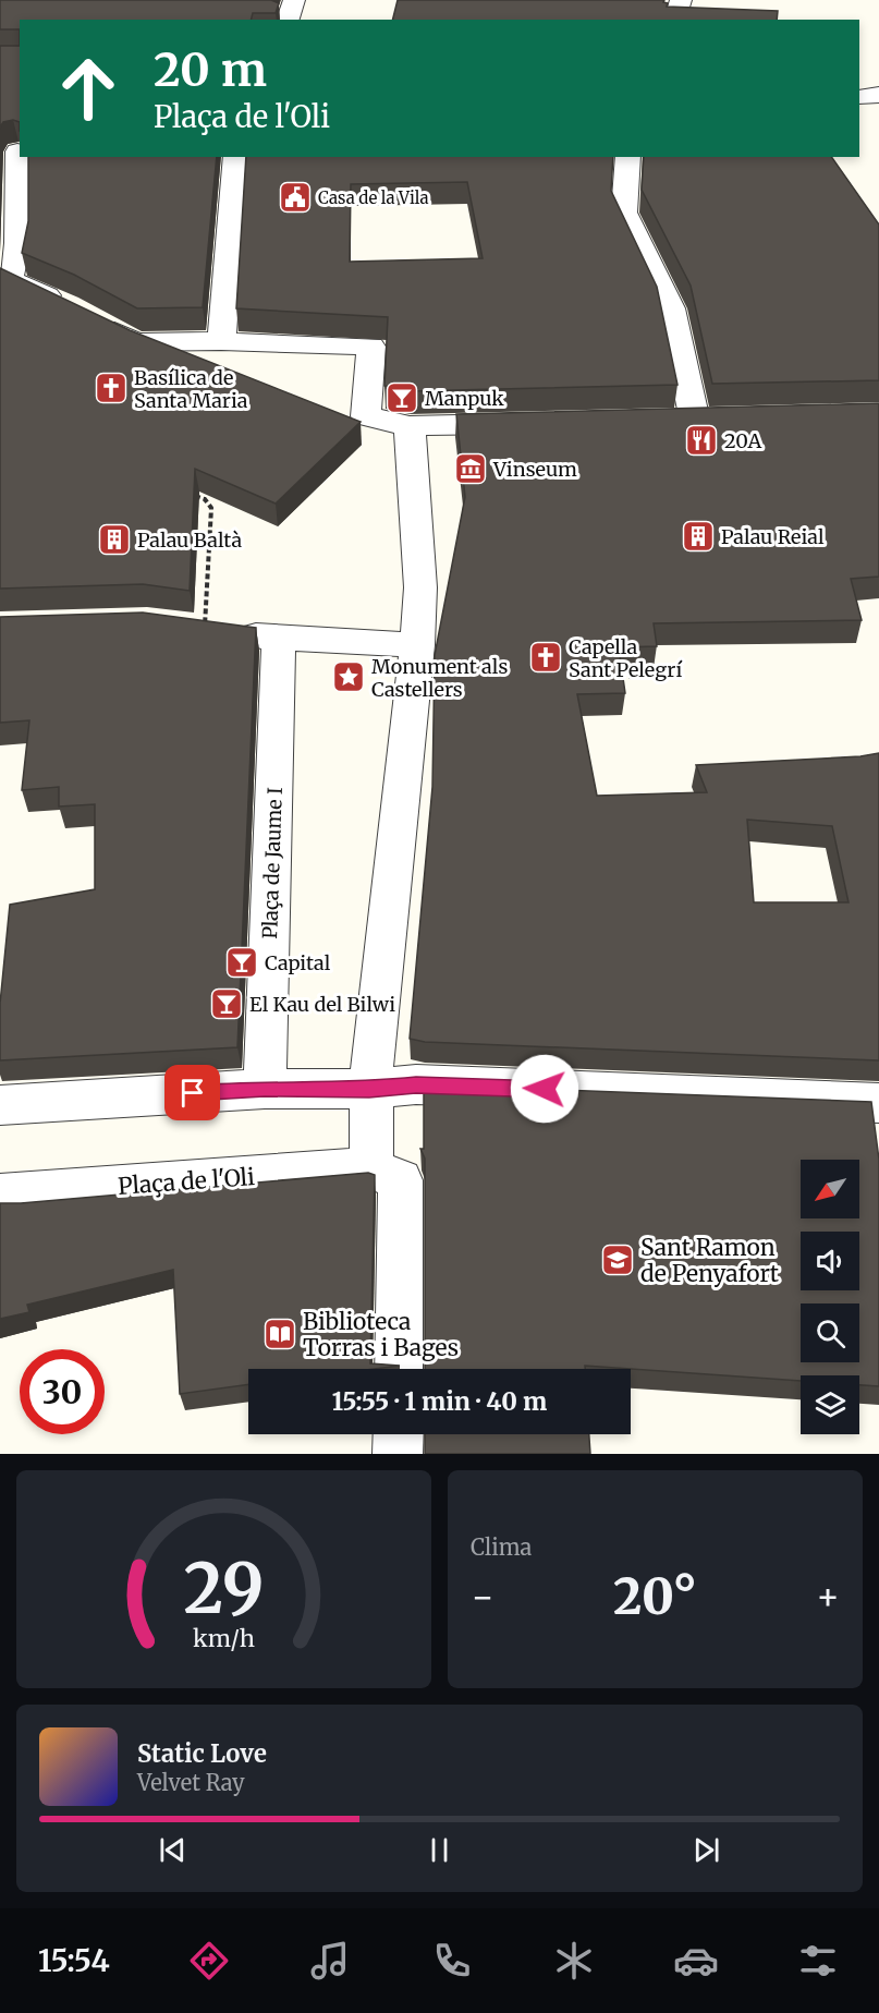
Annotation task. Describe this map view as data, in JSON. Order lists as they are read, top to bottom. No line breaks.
{"streets":{"street":["Plaça de Jaume I","Plaça de l'Oli"]},"places":{"public building":["Casa de la Vila"],"church":["Basílica de Santa Maria","Capella Sant Pelegrí"],"bar":["Manpuk","Capital","El Kau del Bilwi"],"restaurant":["20A"],"museum":["Vinseum"],"building":["Palau Reial","Palau Baltà"],"place":["Monument als Castellers"],"school or university":["Sant Ramon de Penyafort"],"library":["Biblioteca Torras i Bages"]},"north":"bottom left","page":{"turn":["20 m","Plaça de l'Oli"],"limit":"30","trip":"15:55 · 1 min · 40 m","tile":"Clima","heat":["−","20°","+"],"song":["Static Love","Velvet Ray"],"tabs":"15:54","gauge":["29","km/h"]}}
